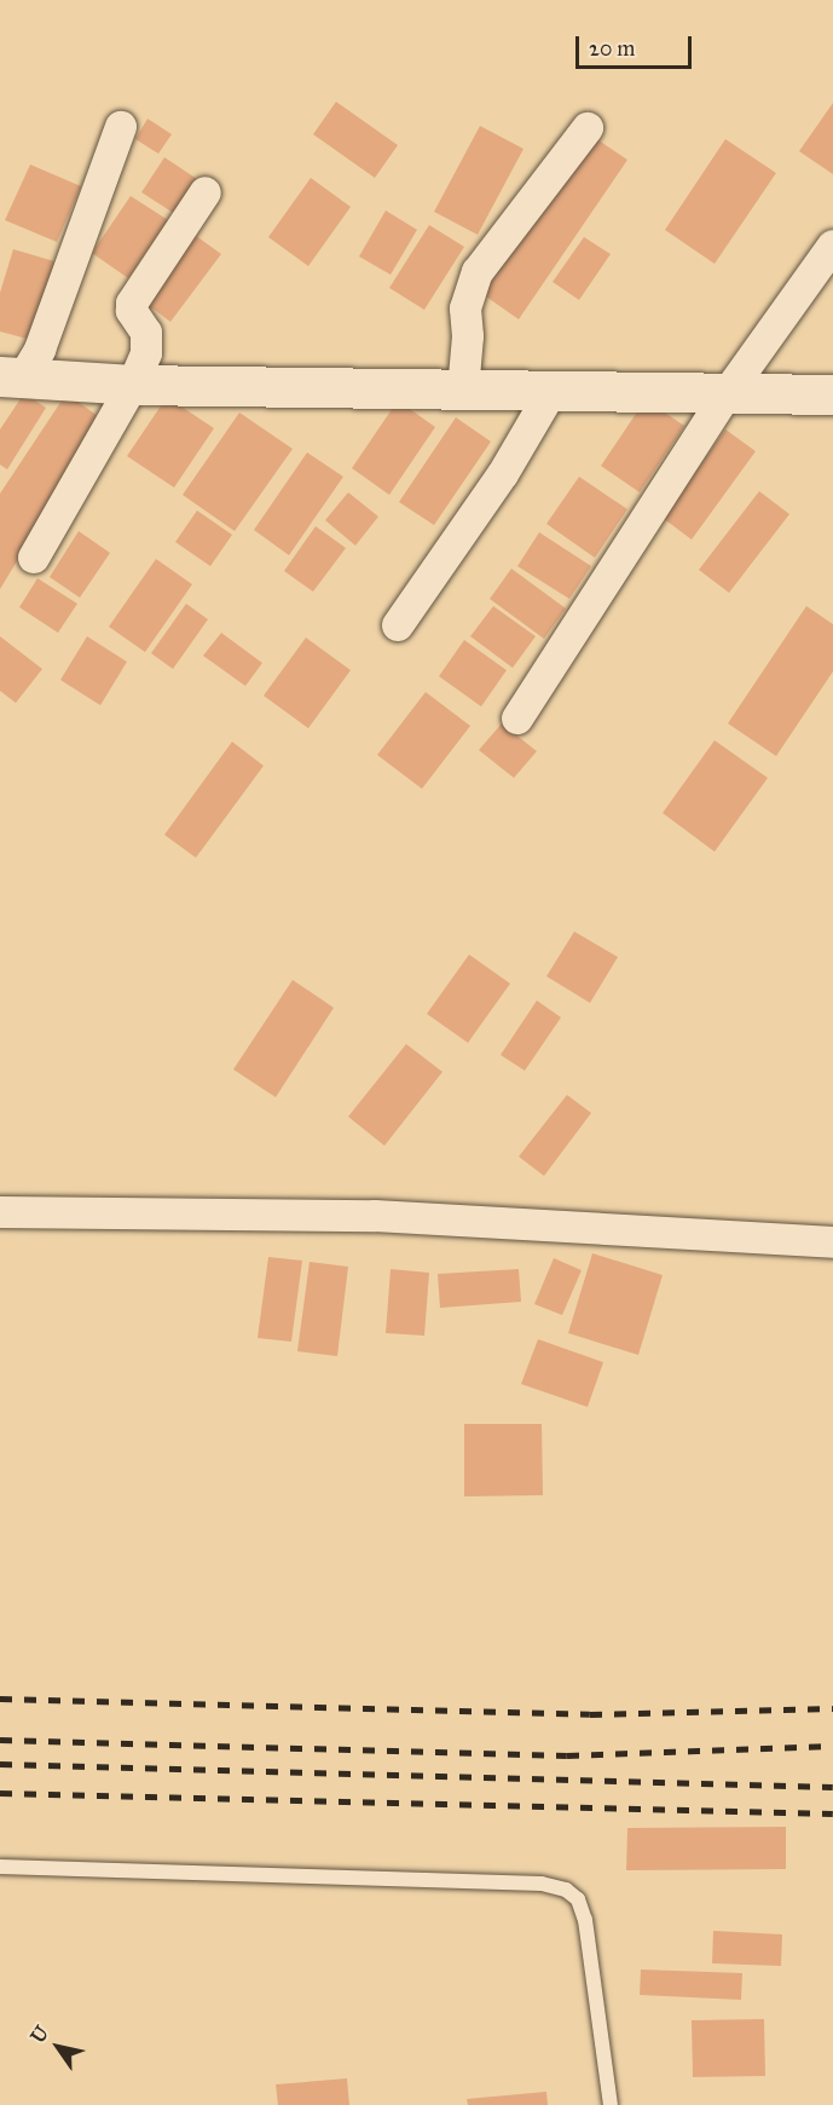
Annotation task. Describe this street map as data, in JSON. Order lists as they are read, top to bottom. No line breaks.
{"scale_bar":"20 m","north":"top left"}
